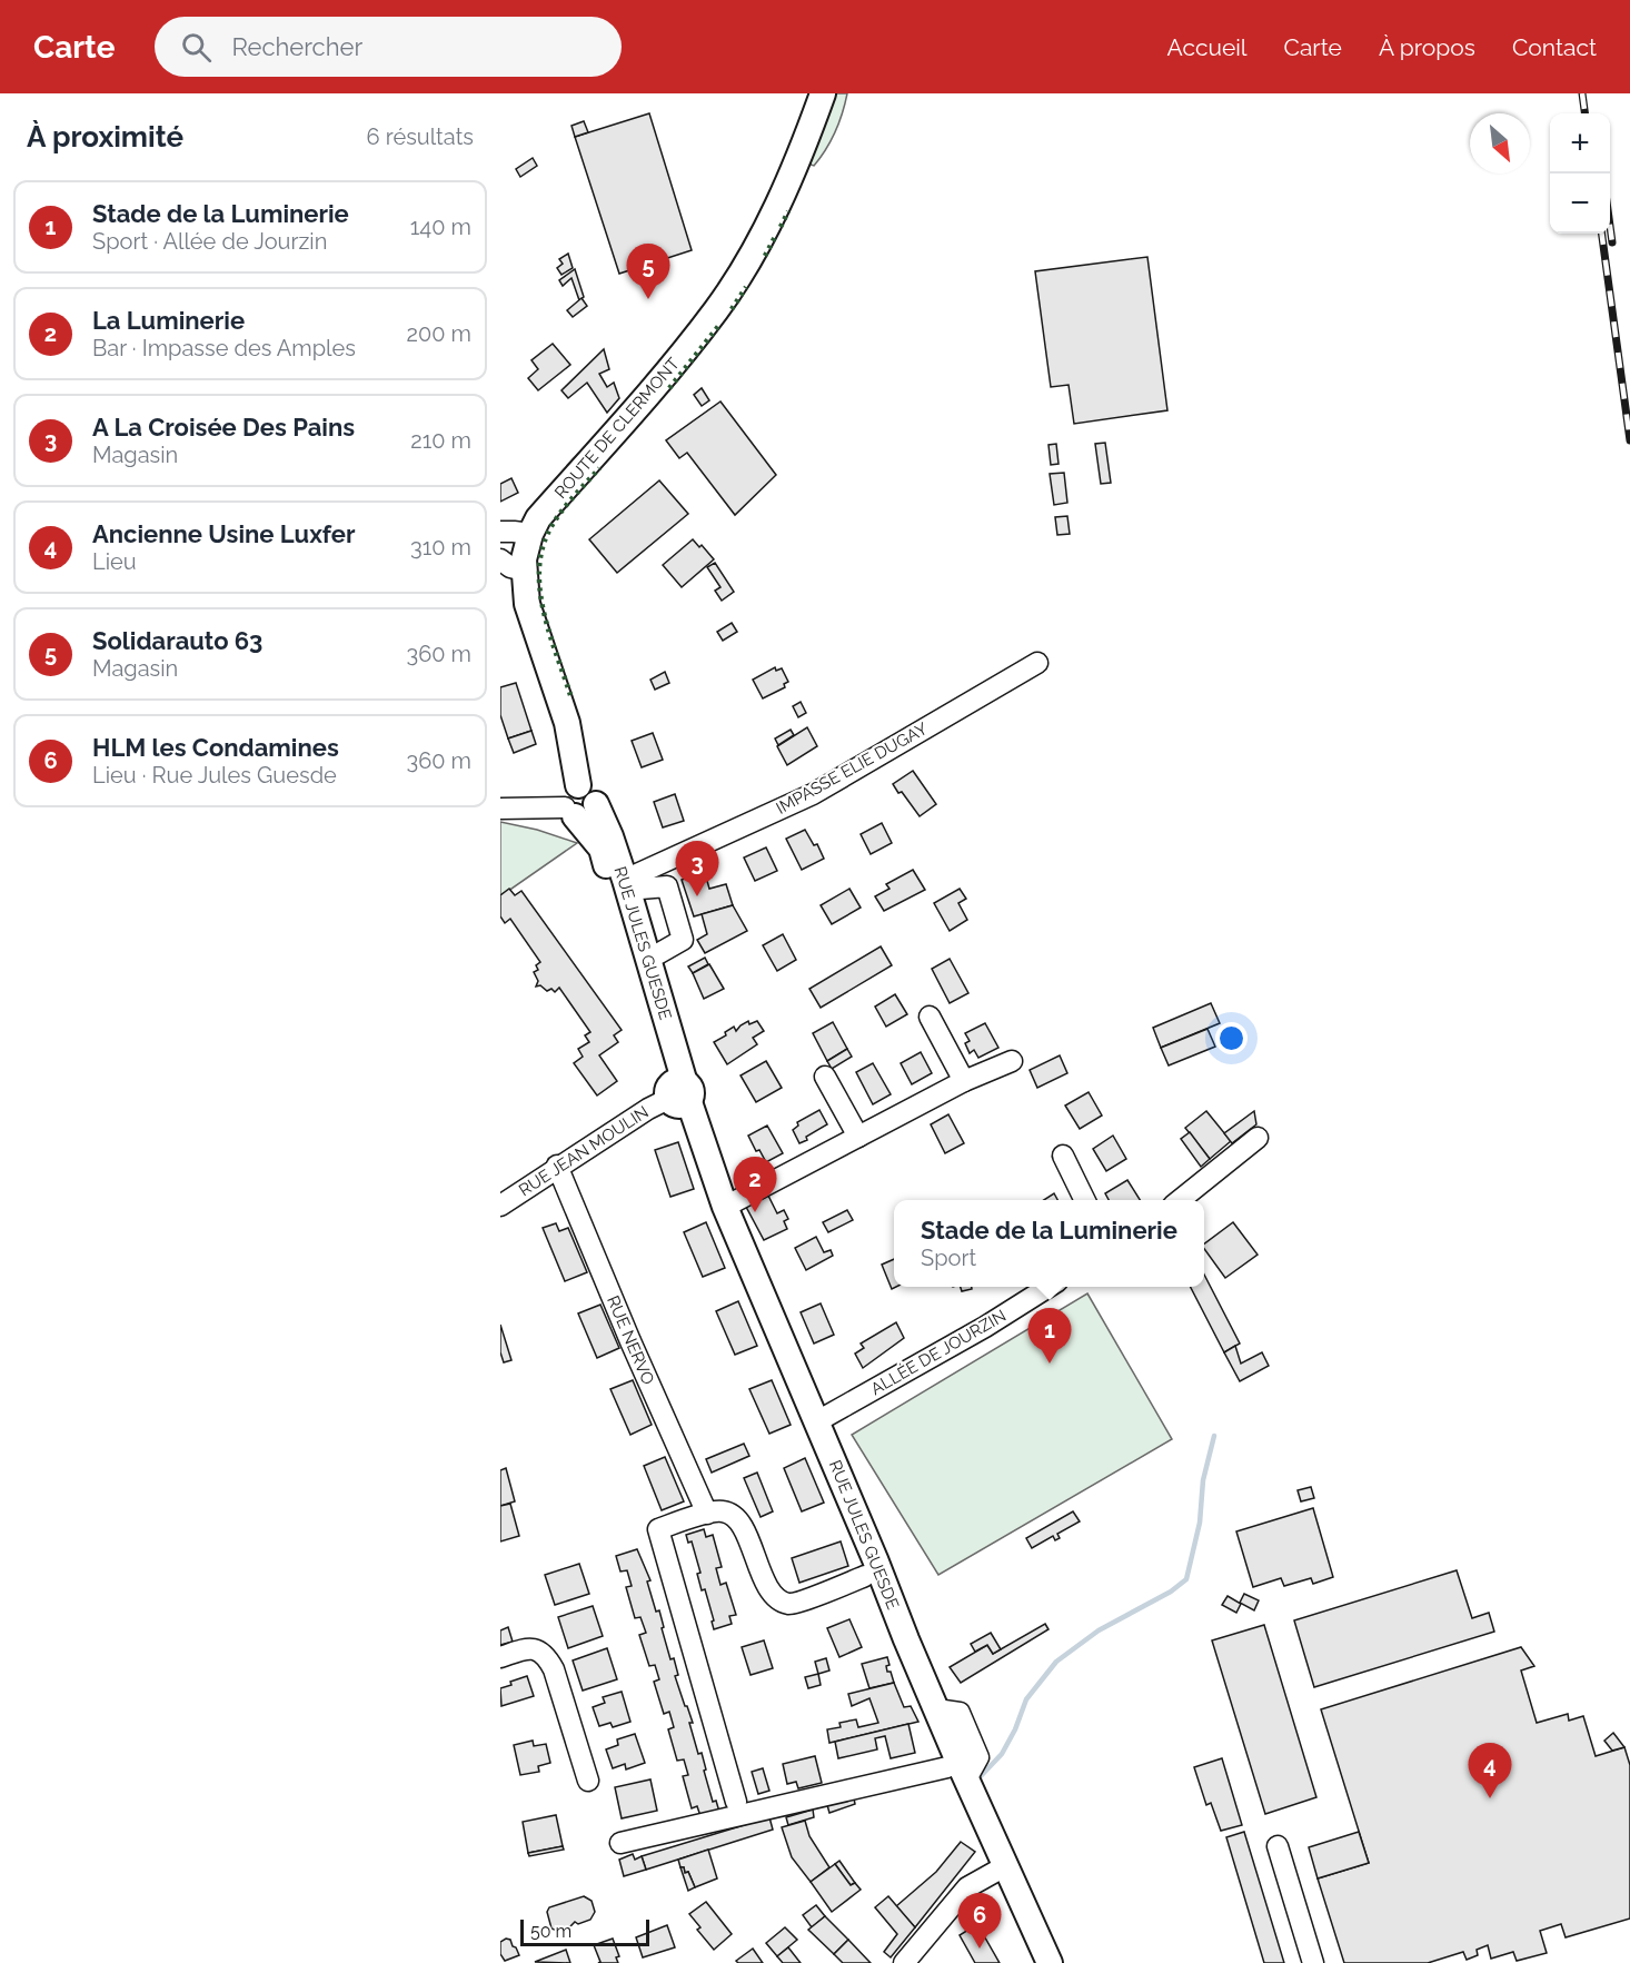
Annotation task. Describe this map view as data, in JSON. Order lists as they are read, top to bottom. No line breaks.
{"streets":{"main road":["ROUTE DE CLERMONT","RUE JULES GUESDE"],"street":["IMPASSE ELIE DUGAY","RUE JEAN MOULIN","RUE NERVO","ALLÉE DE JOURZIN"]},"crossings":[["ROUTE DE CLERMONT","RUE JULES GUESDE"],["IMPASSE ELIE DUGAY","RUE JULES GUESDE"],["RUE JULES GUESDE","RUE JEAN MOULIN"],["RUE JULES GUESDE","ALLÉE DE JOURZIN"],["RUE JEAN MOULIN","RUE NERVO"]],"scale_bar":"50 m","north":"bottom right","page":{"header":"Carte","search":"Rechercher","nav":["Accueil","Carte","À propos","Contact"],"heading":["À proximité","6 résultats"],"map_buttons":["+","−"],"list":[{"mark":"1","name":"Stade de la Luminerie","note":"Sport · Allée de Jourzin","value":"140 m"},{"mark":"2","name":"La Luminerie","note":"Bar · Impasse des Amples","value":"200 m"},{"mark":"3","name":"A La Croisée Des Pains","note":"Magasin","value":"210 m"},{"mark":"4","name":"Ancienne Usine Luxfer","note":"Lieu","value":"310 m"},{"mark":"5","name":"Solidarauto 63","note":"Magasin","value":"360 m"},{"mark":"6","name":"HLM les Condamines","note":"Lieu · Rue Jules Guesde","value":"360 m"}],"pins":["5","3","2","1","4","6"],"popup":["Stade de la Luminerie","Sport"],"scale":"50 m"}}
